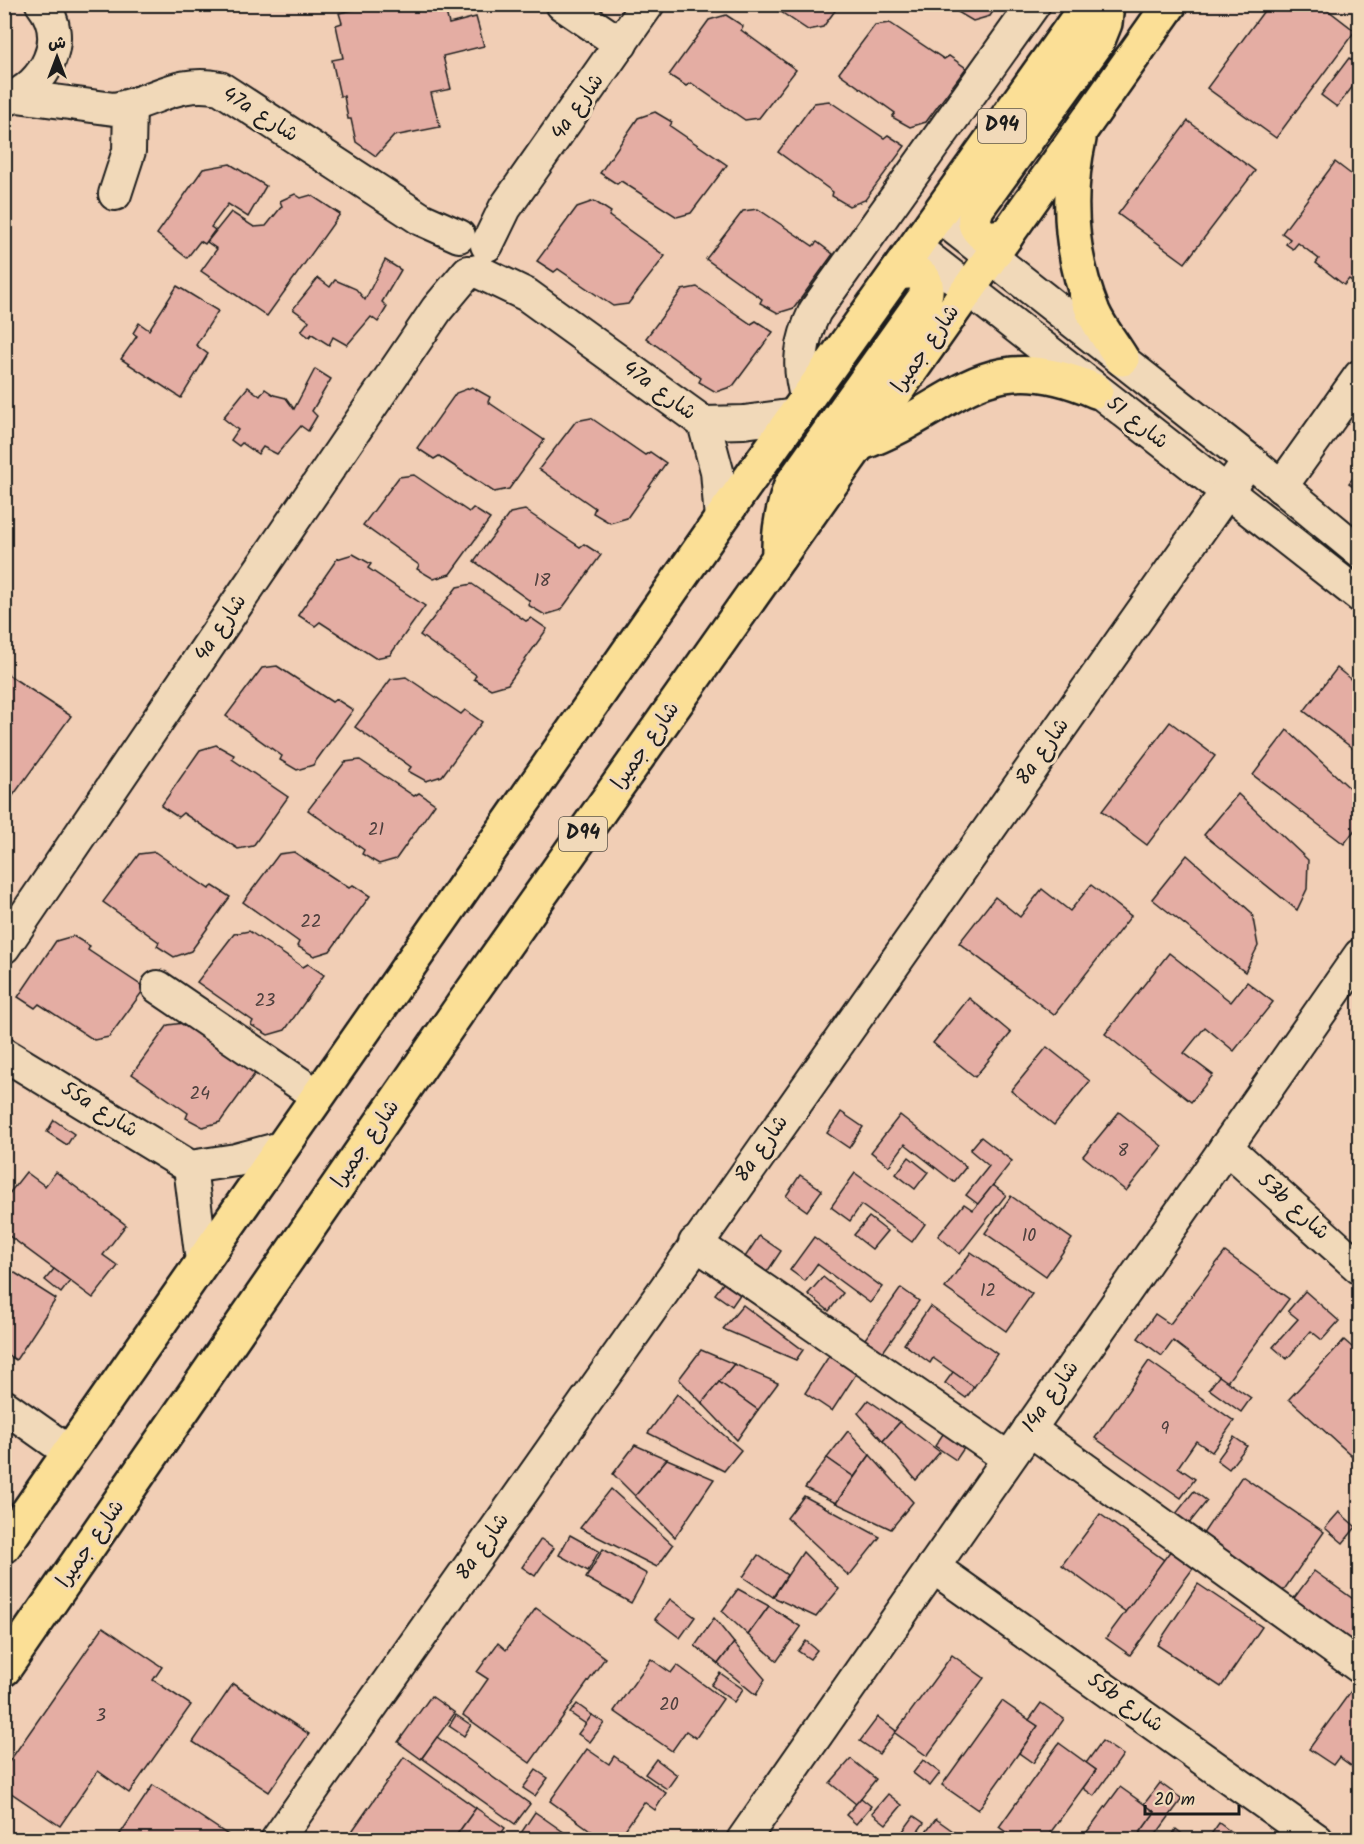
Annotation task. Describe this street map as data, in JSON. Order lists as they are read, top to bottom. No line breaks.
{"streets":{"main road":["D94","شارع جميرا"],"street":["4a شارع","47a شارع","شارع 51","8a شارع","55a شارع","53b شارع","14a شارع","55b شارع"]},"crossings":[["4a شارع","47a شارع"],["47a شارع","D94"],["D94","شارع 51"],["شارع جميرا","شارع 51"],["شارع 51","8a شارع"],["53b شارع","14a شارع"],["14a شارع","55b شارع"]],"house_numbers":["18","21","22","23","24","8","10","12","9","20","3"],"scale_bar":"20 m","north":"top"}
